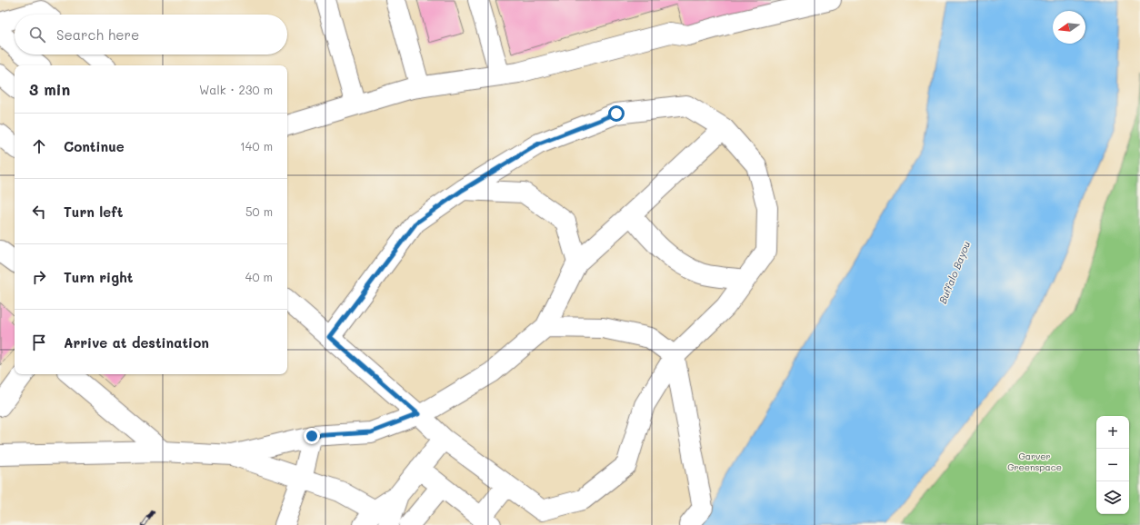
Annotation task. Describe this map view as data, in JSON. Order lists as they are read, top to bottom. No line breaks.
{"water":["Buffalo Bayou"],"parks":["Garver Greenspace"],"north":"left","page":{"search":"Search here","heading":["3 min","Walk · 230 m"],"list":[["Continue","140 m"],["Turn left","50 m"],["Turn right","40 m"],"Arrive at destination"],"map_buttons":["+","−"]}}
